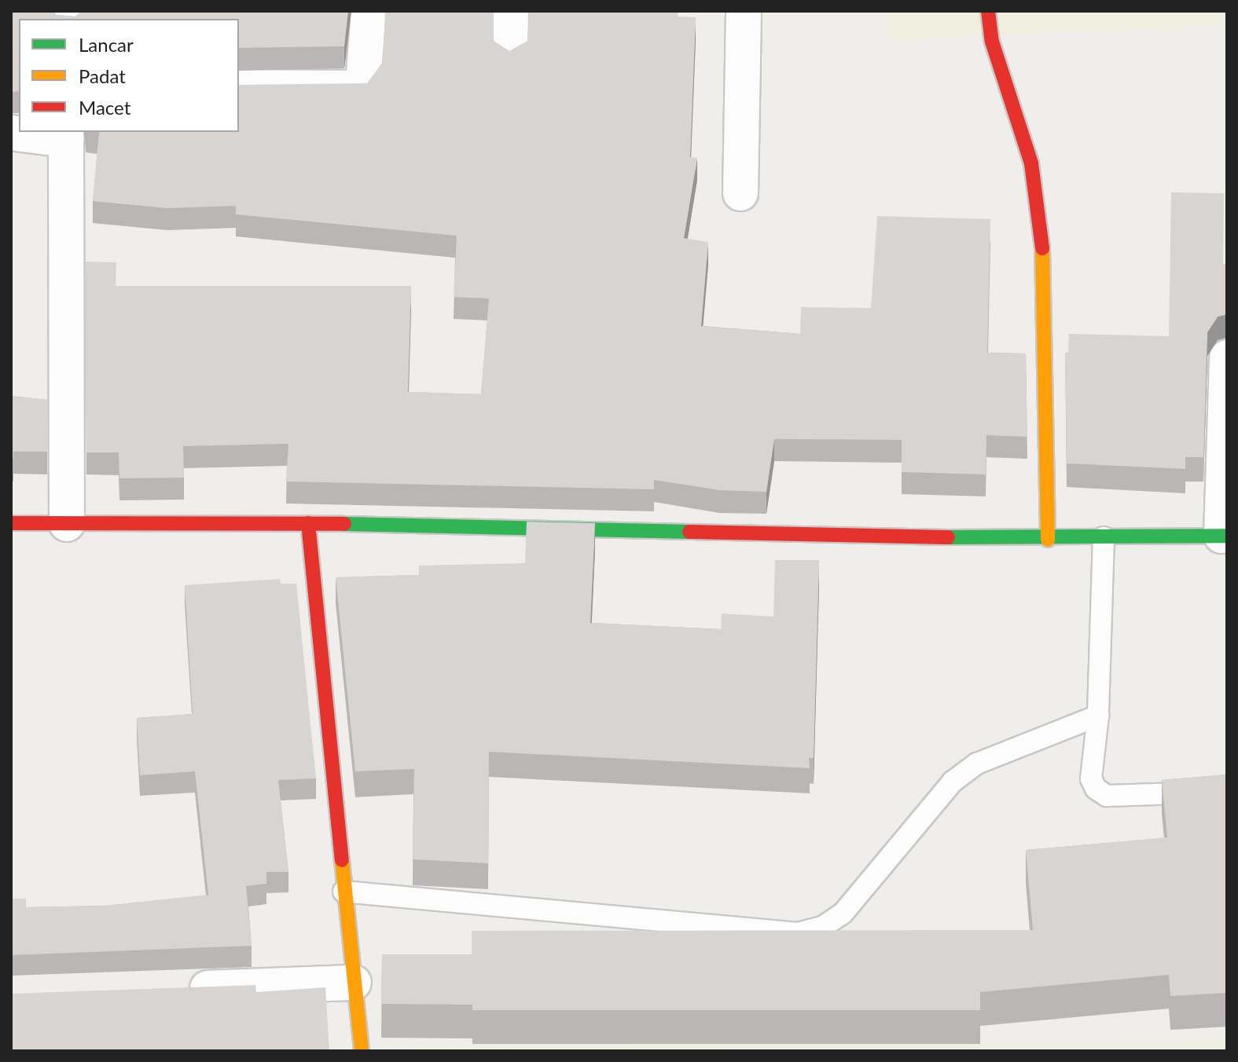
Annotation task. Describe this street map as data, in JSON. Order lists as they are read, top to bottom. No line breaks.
{"legend":["Lancar","Padat","Macet"]}
